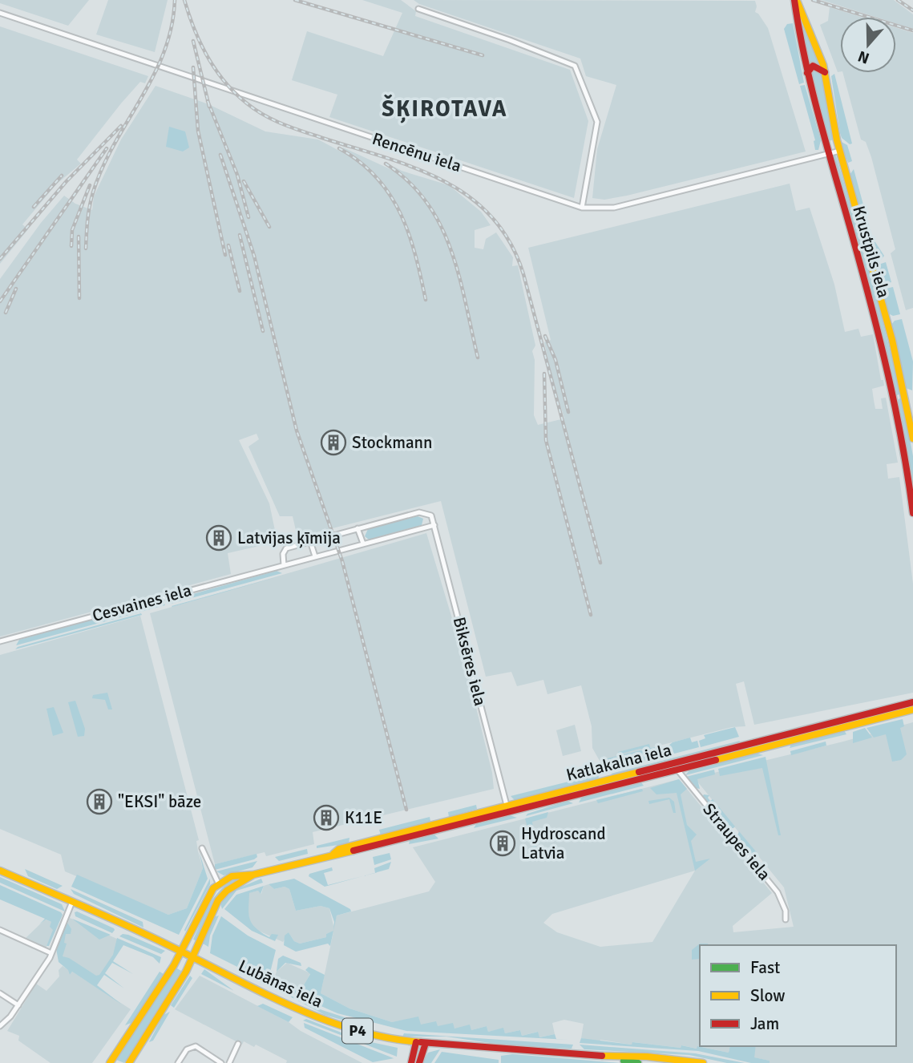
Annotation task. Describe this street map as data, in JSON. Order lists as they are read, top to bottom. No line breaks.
{"streets":{"main road":["Krustpils iela","Katlakalna iela","Lubānas iela","P4"],"street":["Rencēnu iela","Cesvaines iela","Biksēres iela","Straupes iela"]},"crossings":[["Rencēnu iela","Krustpils iela"],["Cesvaines iela","Biksēres iela"],["Biksēres iela","Katlakalna iela"],["Katlakalna iela","Straupes iela"],["Katlakalna iela","Lubānas iela"]],"districts":["ŠĶIROTAVA"],"places":{"building":["Stockmann","Latvijas ķīmija","\"EKSI\" bāze","K11E","Hydroscand Latvia"]},"legend":["Fast","Slow","Jam"],"north":"bottom"}
